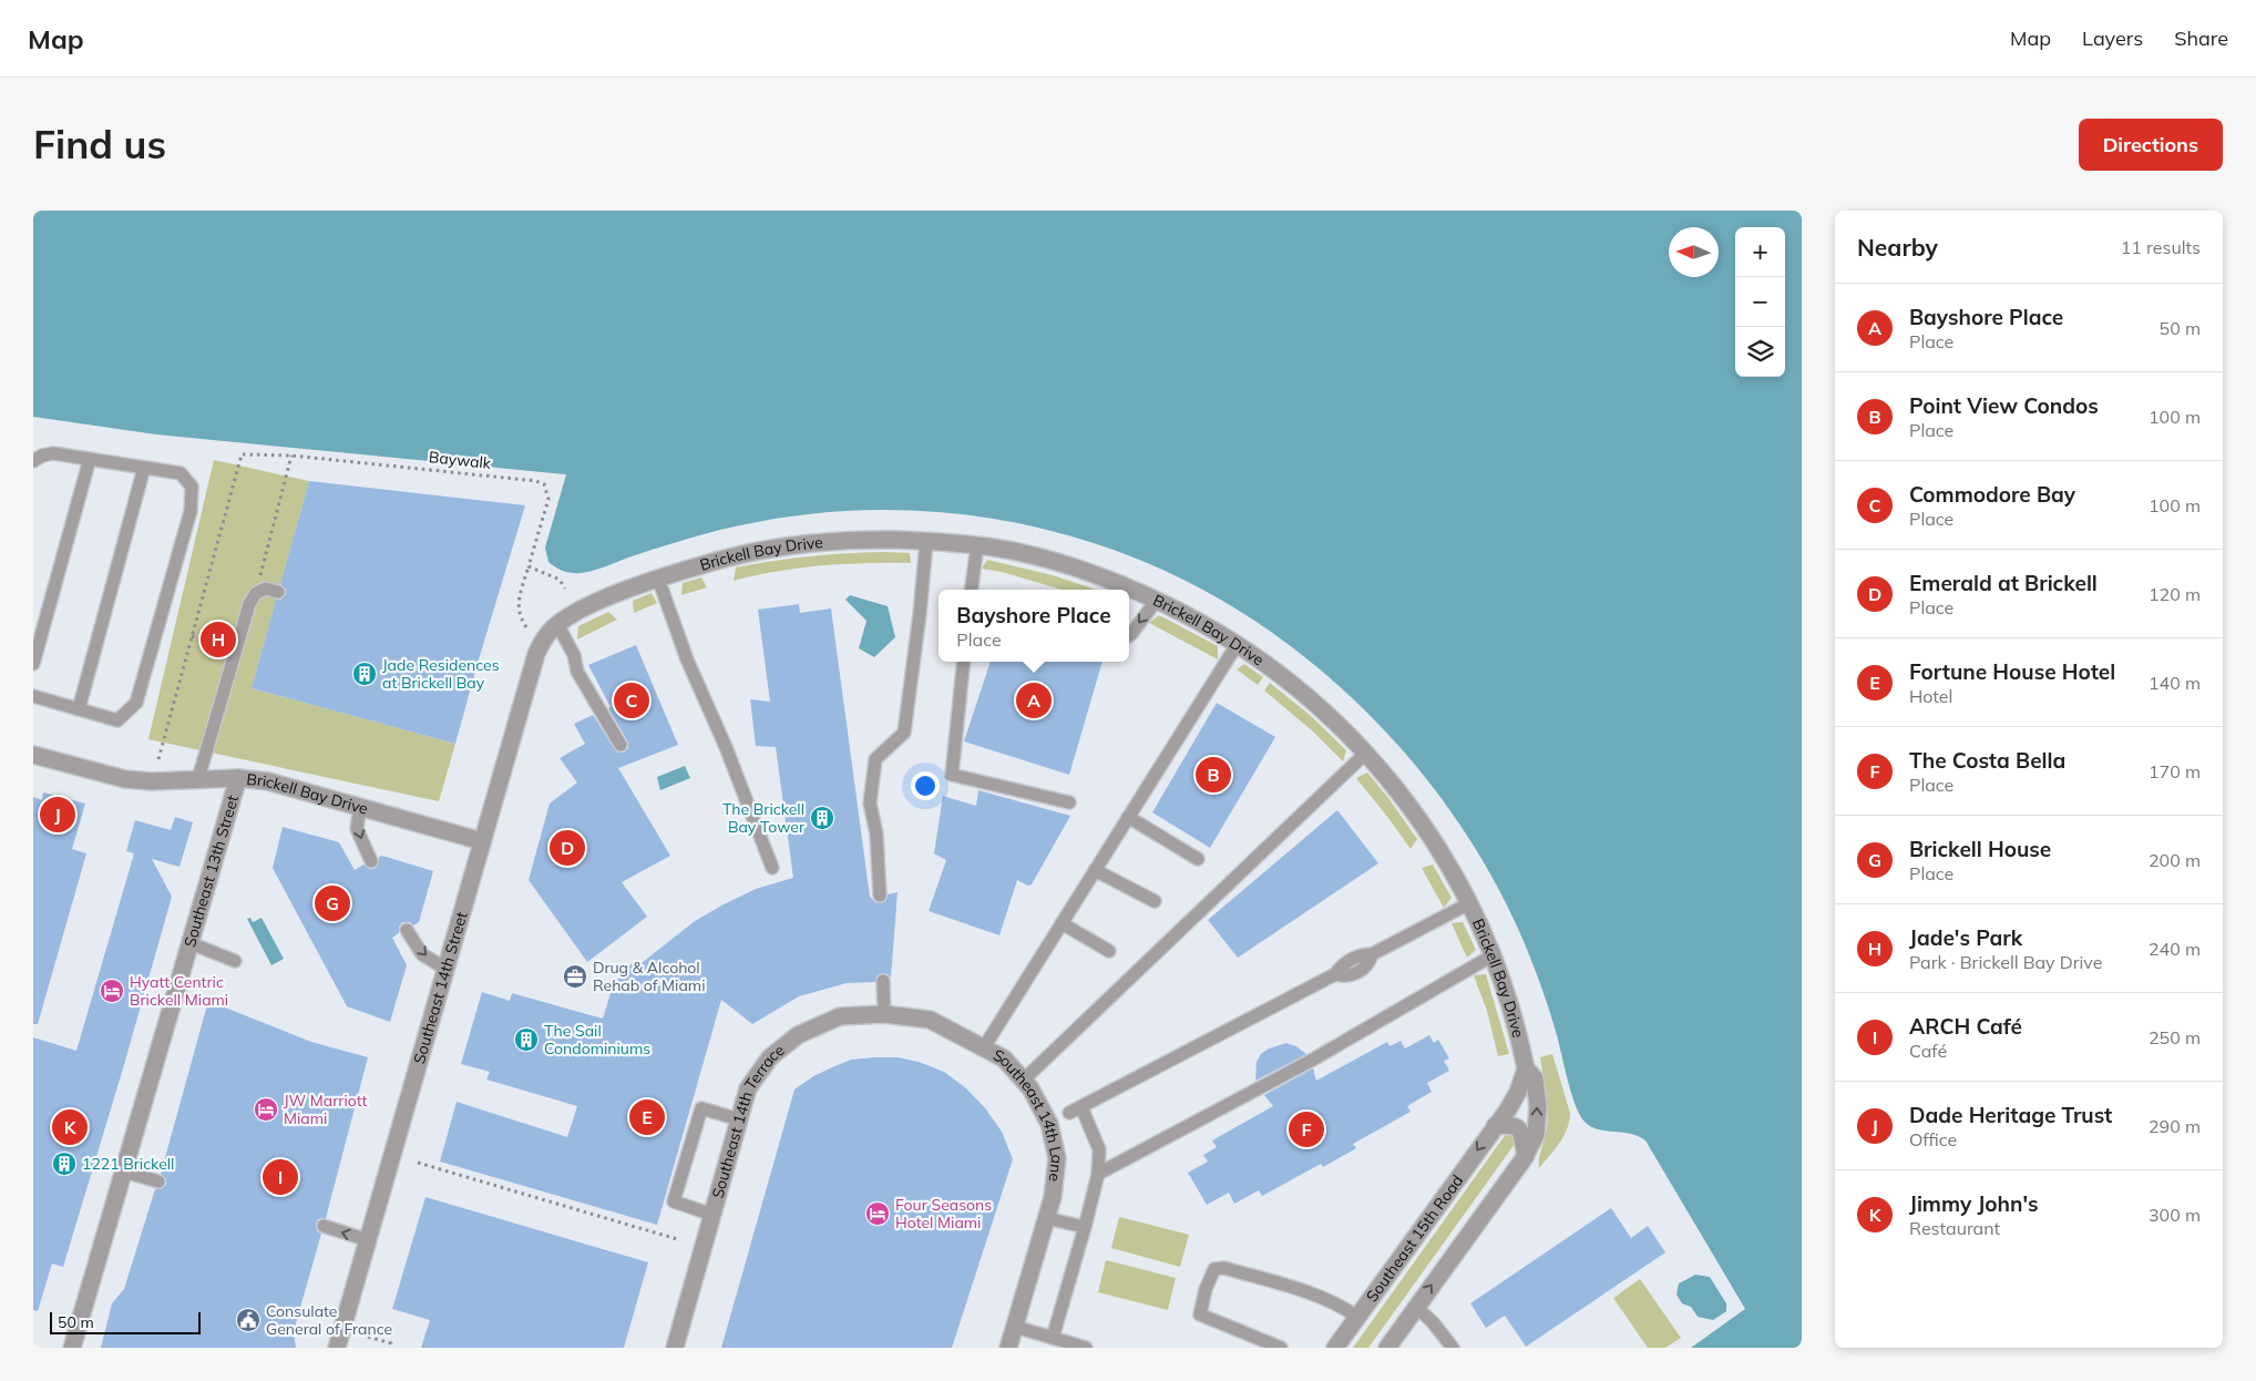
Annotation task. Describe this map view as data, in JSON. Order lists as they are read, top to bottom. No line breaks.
{"streets":{"street":["Brickell Bay Drive","Southeast 13th Street","Southeast 14th Street","Southeast 14th Lane","Southeast 14th Terrace","Southeast 15th Road"],"path":["Baywalk"]},"crossings":[["Brickell Bay Drive","Southeast 13th Street"],["Brickell Bay Drive","Southeast 14th Street"],["Brickell Bay Drive","Southeast 15th Road"],["Southeast 14th Lane","Southeast 14th Terrace"]],"places":{"building":["Jade Residences at Brickell Bay","The Brickell Bay Tower","The Sail Condominiums","1221 Brickell"],"office":["Drug & Alcohol Rehab of Miami"],"hotel":["Hyatt Centric Brickell Miami","JW Marriott Miami","Four Seasons Hotel Miami"],"public building":["Consulate General of France"]},"scale_bar":"50 m","north":"left","page":{"header":"Map","nav":["Map","Layers","Share"],"buttons":"Directions","title":"Find us","heading":["Nearby","11 results"],"map_buttons":["+","−"],"list":[{"mark":"A","name":"Bayshore Place","note":"Place","value":"50 m"},{"mark":"B","name":"Point View Condos","note":"Place","value":"100 m"},{"mark":"C","name":"Commodore Bay","note":"Place","value":"100 m"},{"mark":"D","name":"Emerald at Brickell","note":"Place","value":"120 m"},{"mark":"E","name":"Fortune House Hotel","note":"Hotel","value":"140 m"},{"mark":"F","name":"The Costa Bella","note":"Place","value":"170 m"},{"mark":"G","name":"Brickell House","note":"Place","value":"200 m"},{"mark":"H","name":"Jade's Park","note":"Park · Brickell Bay Drive","value":"240 m"},{"mark":"I","name":"ARCH Café","note":"Café","value":"250 m"},{"mark":"J","name":"Dade Heritage Trust","note":"Office","value":"290 m"},{"mark":"K","name":"Jimmy John's","note":"Restaurant","value":"300 m"}],"popup":["Bayshore Place","Place"],"pins":["H","A","C","B","J","D","G","E","K","F","I"],"scale":"50 m"}}
